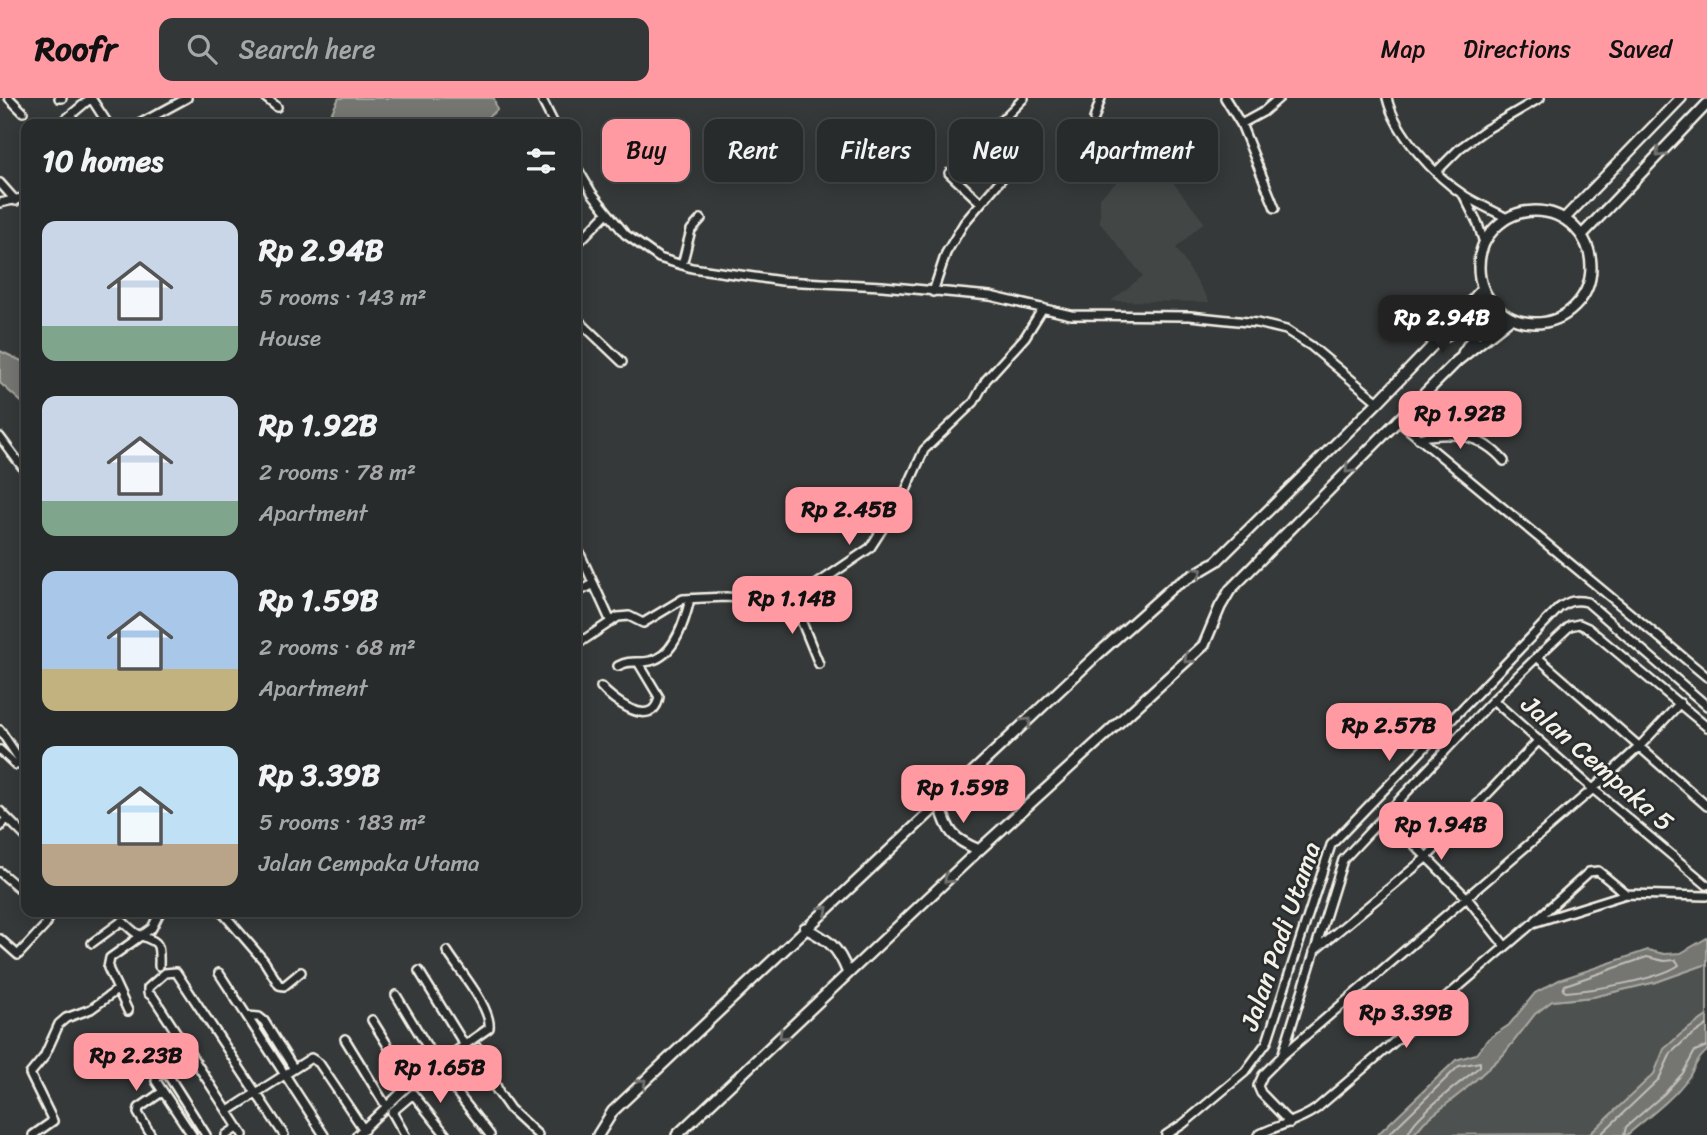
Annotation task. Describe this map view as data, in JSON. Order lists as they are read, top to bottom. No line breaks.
{"streets":{"street":["Jalan Cempaka 5","Jalan Padi Utama"]},"page":{"header":"Roofr","search":"Search here","nav":["Map","Directions","Saved"],"chip":["Buy","Rent","Filters","New","Apartment"],"heading":"10 homes","list":[{"name":"Rp 2.94B","note":"5 rooms · 143 m² · House"},{"name":"Rp 1.92B","note":"2 rooms · 78 m² · Apartment"},{"name":"Rp 1.59B","note":"2 rooms · 68 m² · Apartment"},{"name":"Rp 3.39B","note":"5 rooms · 183 m² · Jalan Cempaka Utama"}],"price":["Rp 2.94B","Rp 1.92B","Rp 2.45B","Rp 1.14B","Rp 2.57B","Rp 1.59B","Rp 1.94B","Rp 3.39B","Rp 2.23B","Rp 1.65B"]}}
